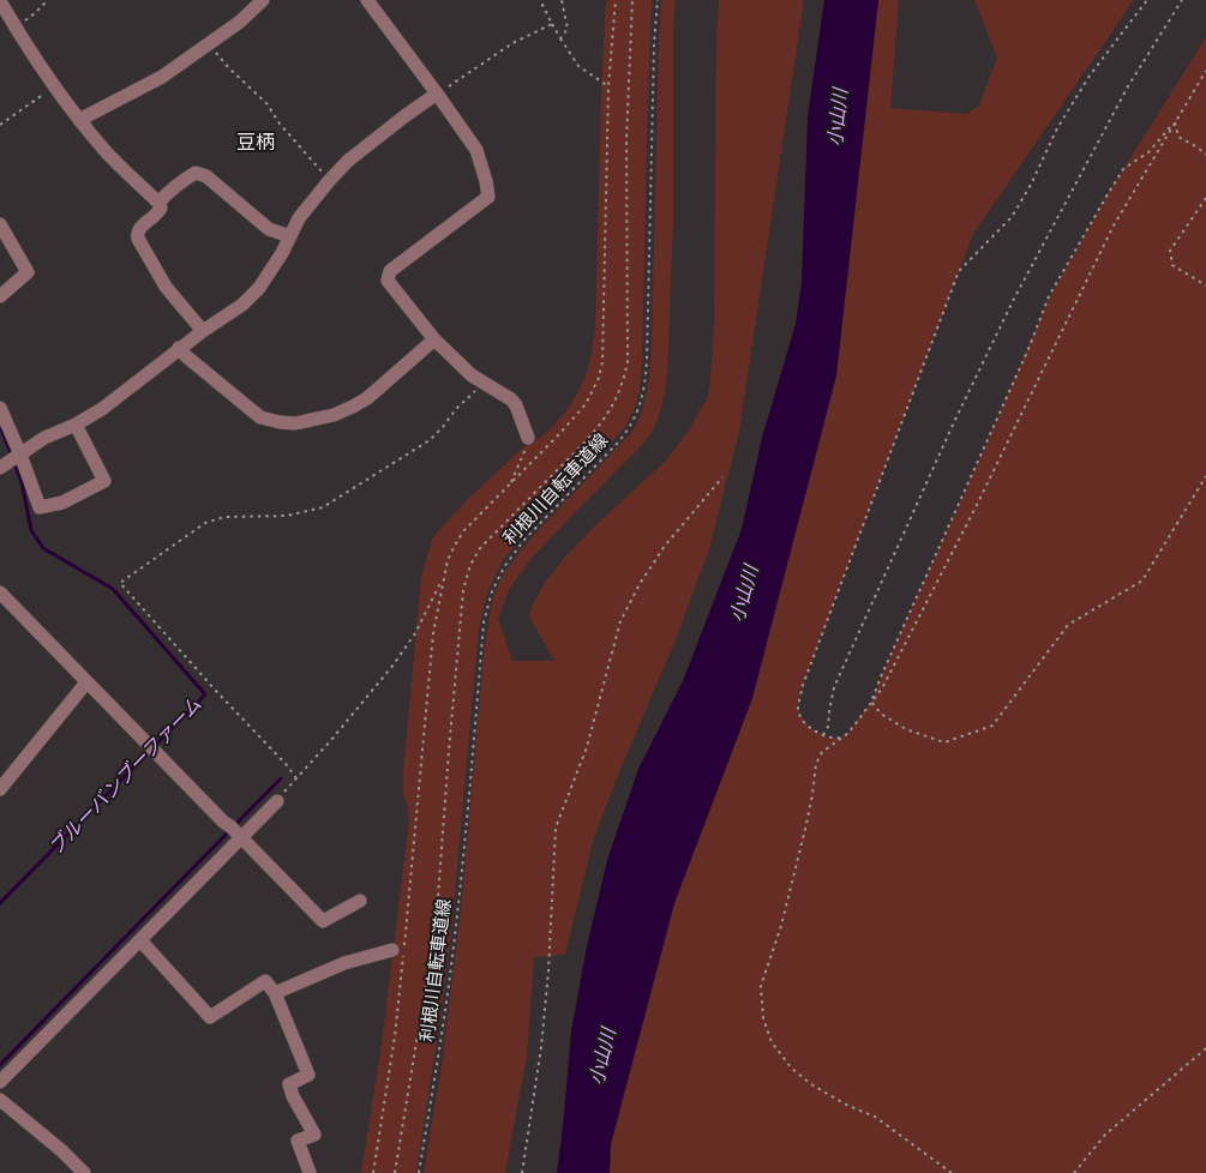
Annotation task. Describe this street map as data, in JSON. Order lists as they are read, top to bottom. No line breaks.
{"streets":{"path":["利根川自転車道線"]},"districts":["豆柄"],"water":["小山川","ブルーバンブーファーム"]}
